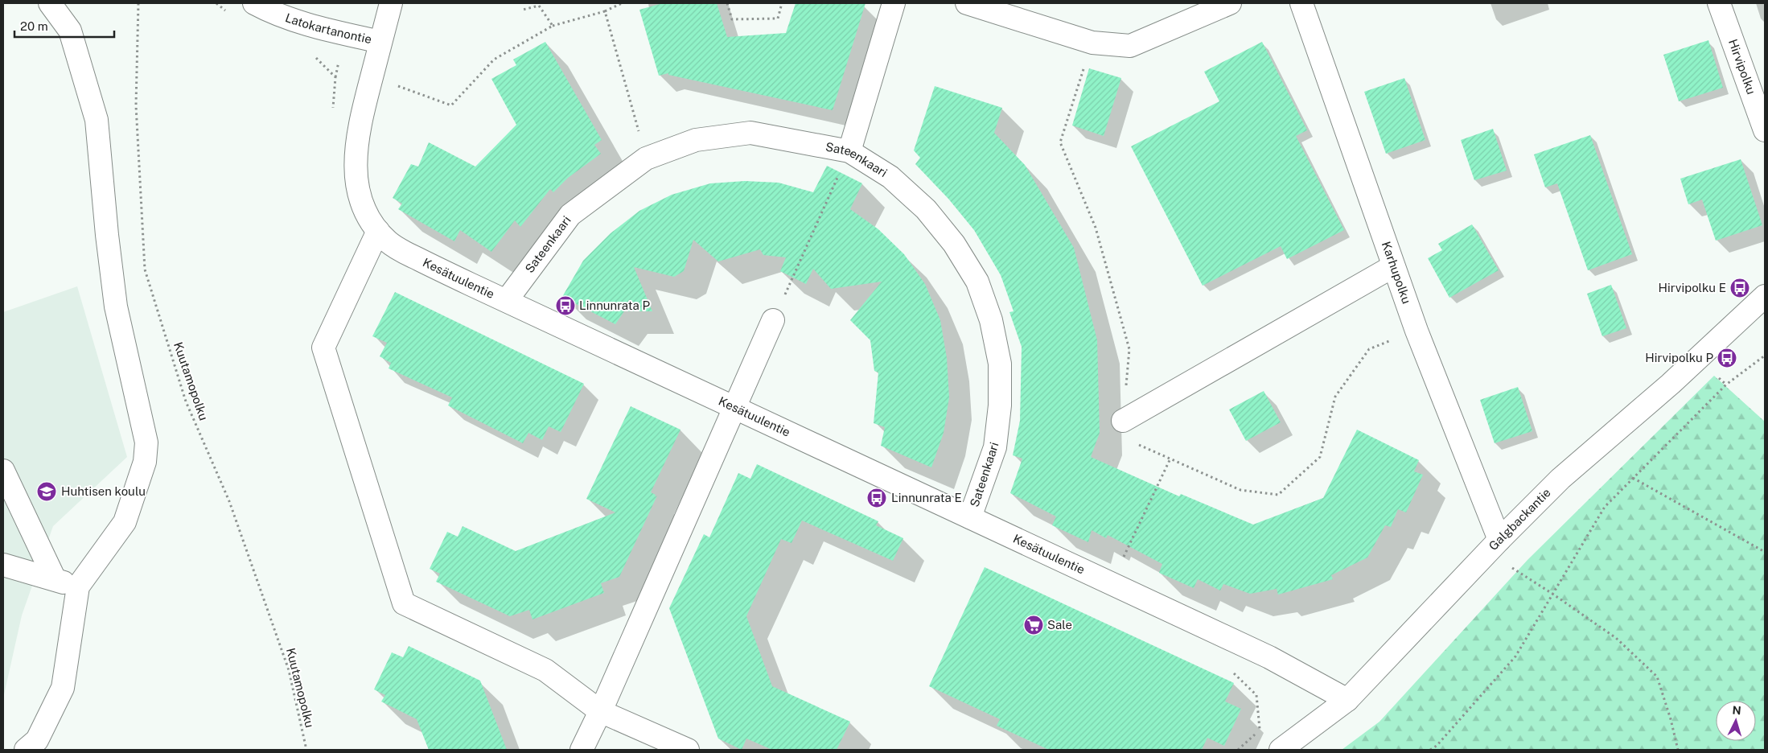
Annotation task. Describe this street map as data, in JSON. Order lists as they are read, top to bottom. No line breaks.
{"streets":{"street":["Latokartanontie","Hirvipolku","Sateenkaari","Karhupolku","Kesätuulentie","Galgbackantie"],"path":["Kuutamopolku"]},"crossings":[["Latokartanontie","Kesätuulentie"],["Sateenkaari","Kesätuulentie"],["Karhupolku","Galgbackantie"],["Kesätuulentie","Galgbackantie"]],"places":{"bus stop":["Hirvipolku E","Linnunrata P","Hirvipolku P","Linnunrata E"],"school or university":["Huhtisen koulu"],"supermarket":["Sale"]},"scale_bar":"20 m","north":"top"}
